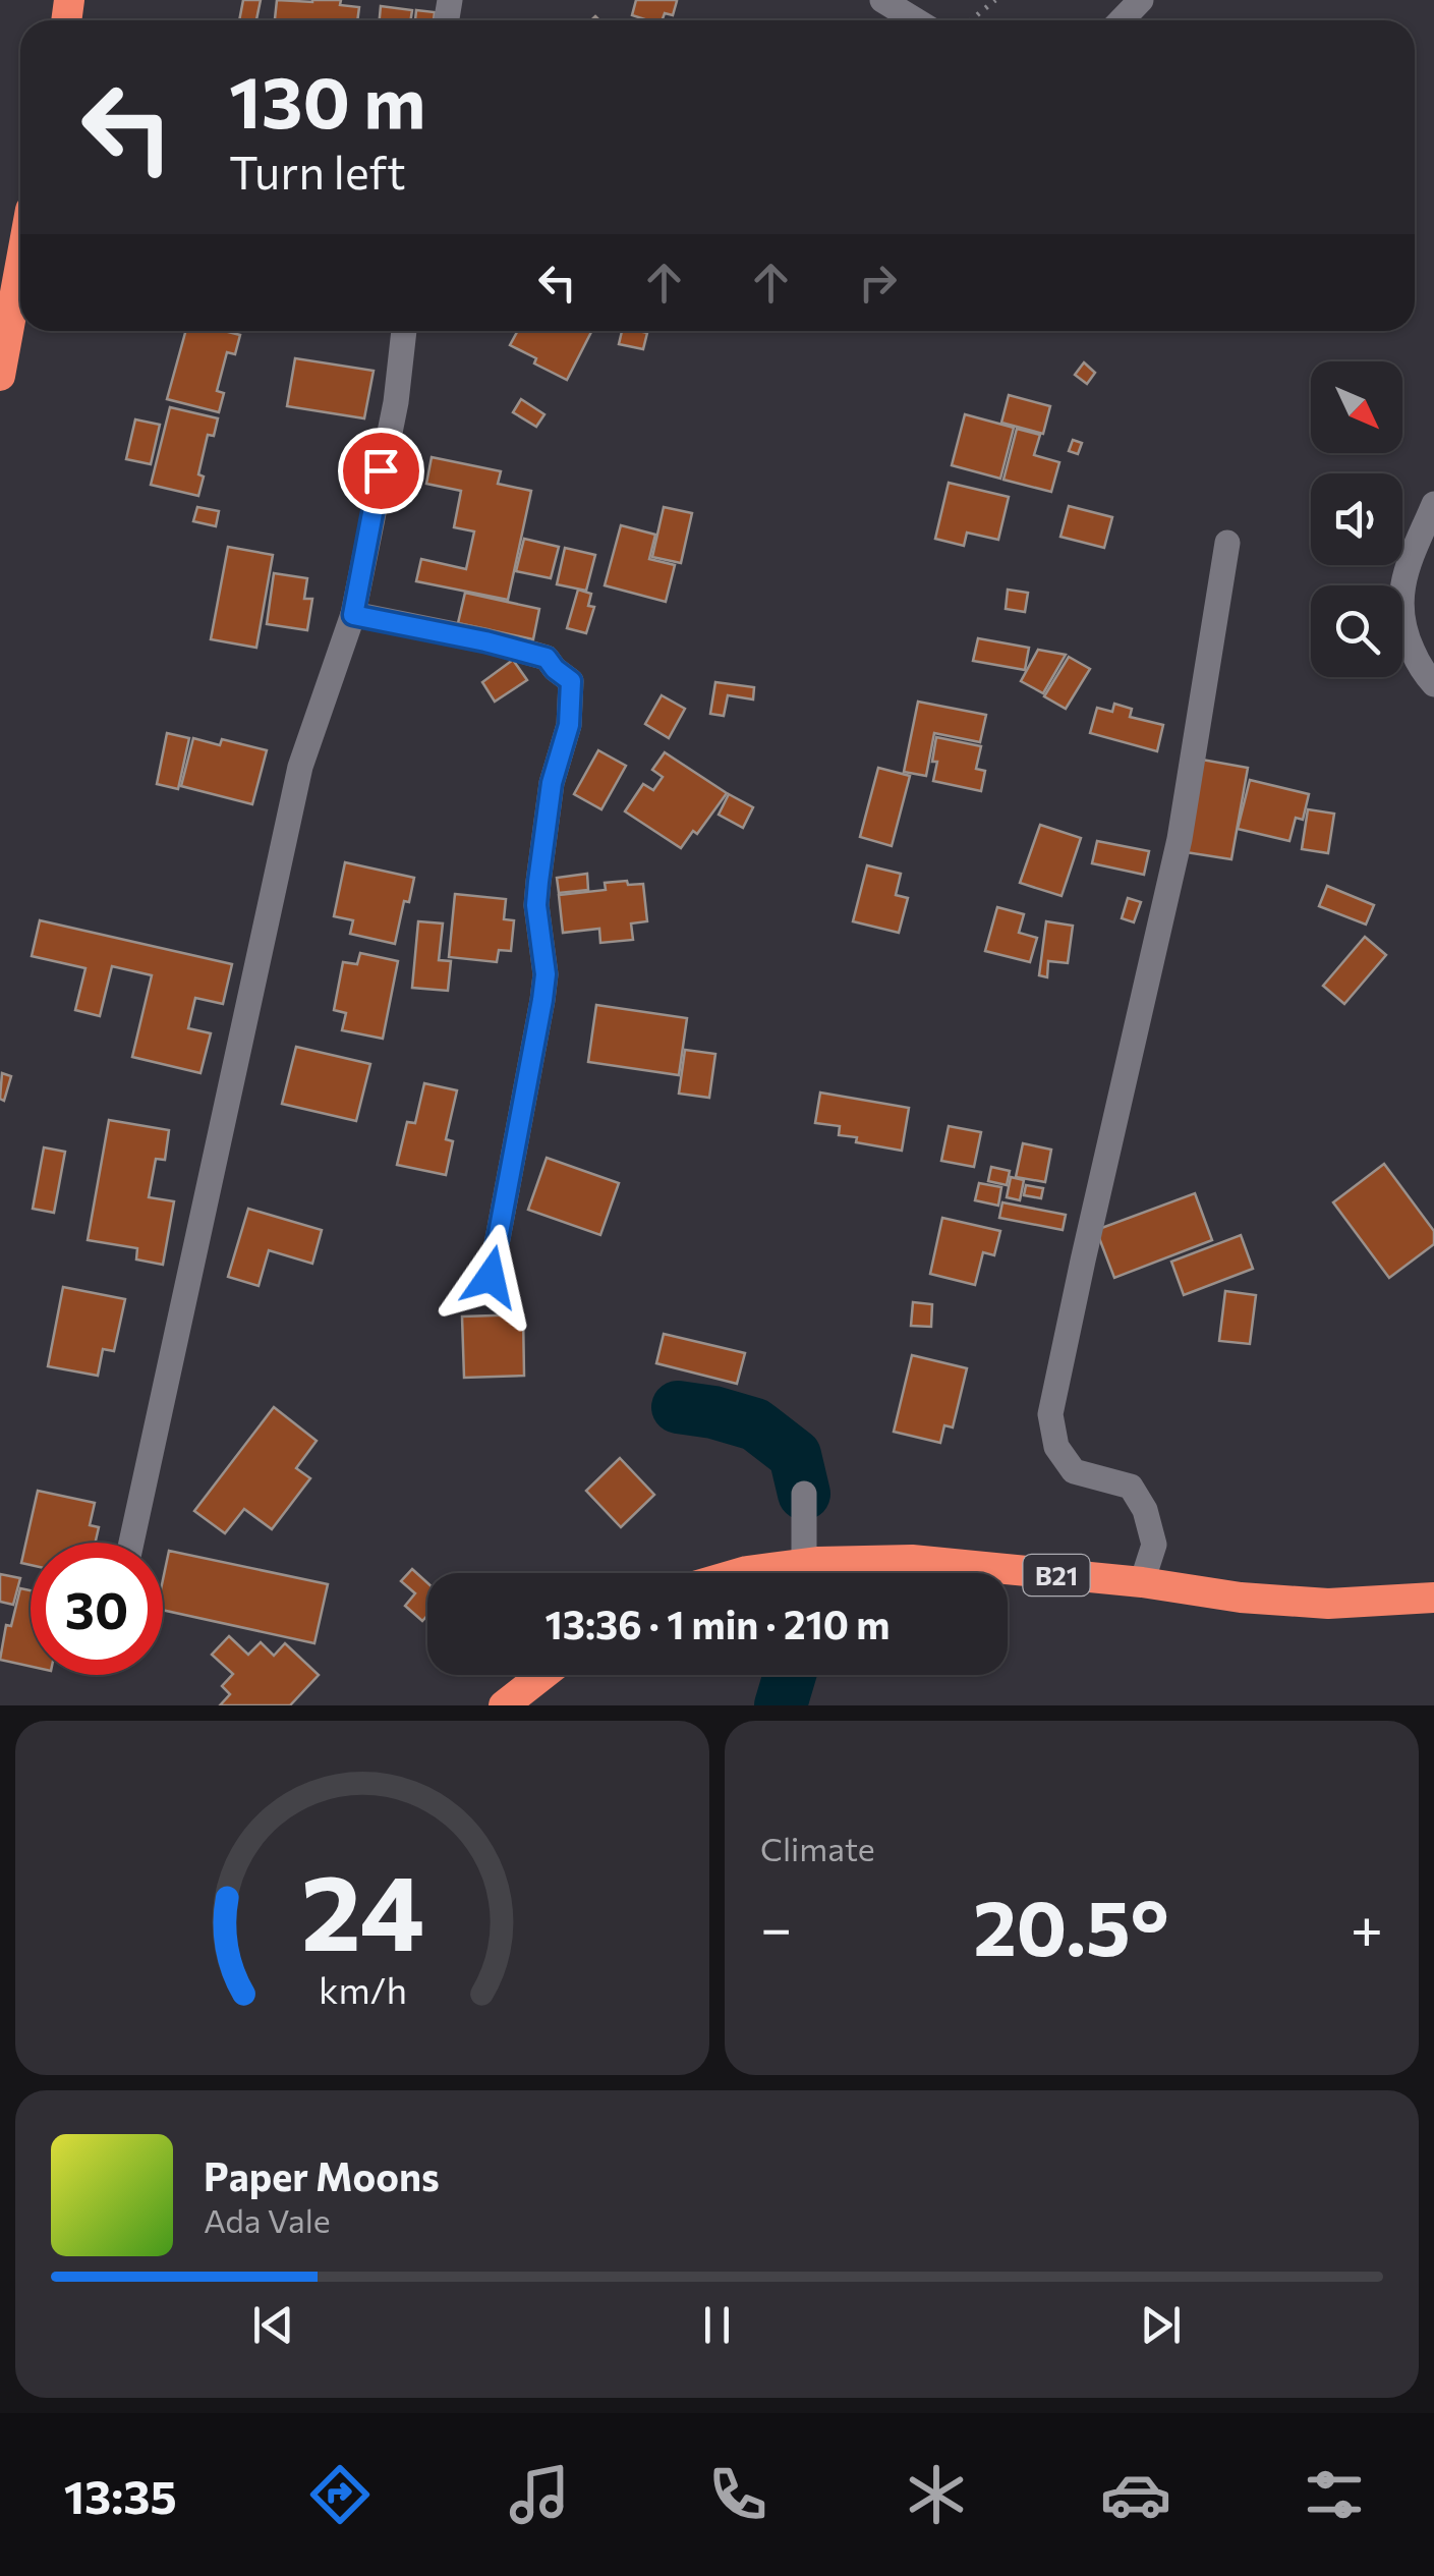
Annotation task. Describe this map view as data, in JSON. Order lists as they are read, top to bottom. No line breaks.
{"streets":{"highway":["B21"]},"north":"bottom right","page":{"turn":["130 m","Turn left"],"limit":"30","trip":"13:36 · 1 min · 210 m","tile":"Climate","heat":["−","20.5°","+"],"song":["Paper Moons","Ada Vale"],"tabs":"13:35","gauge":["24","km/h"]}}
